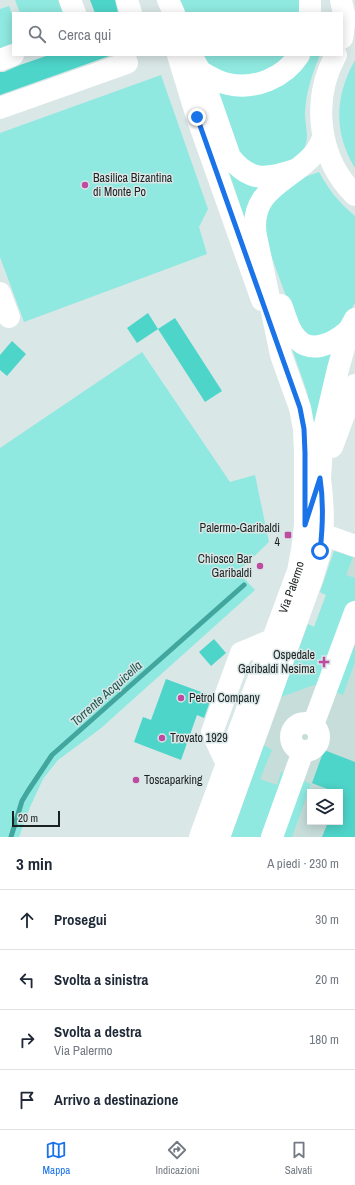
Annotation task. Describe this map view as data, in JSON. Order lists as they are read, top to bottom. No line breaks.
{"streets":{"main road":["Via Palermo"]},"water":["Torrente Acquicella"],"places":{"other":["Basilica Bizantina di Monte Po","Chiosco Bar Garibaldi","Petrol Company","Trovato 1929","Toscaparking"],"transit":["Palermo-Garibaldi 4"],"health":["Ospedale Garibaldi Nesima"]},"scale_bar":"20 m","page":{"search":"Cerca qui","scale":"20 m","heading":["3 min","A piedi · 230 m"],"list":[["Prosegui","30 m"],["Svolta a sinistra","20 m"],["Svolta a destra","Via Palermo","180 m"],"Arrivo a destinazione"],"nav":["Mappa","Indicazioni","Salvati"]}}
